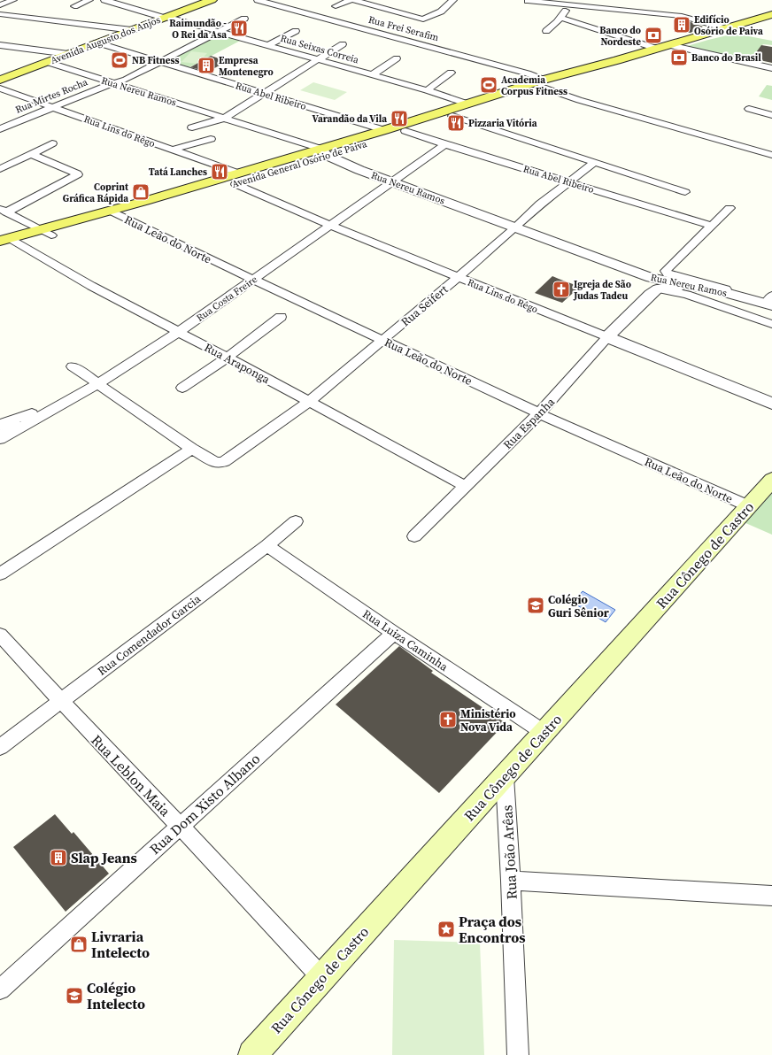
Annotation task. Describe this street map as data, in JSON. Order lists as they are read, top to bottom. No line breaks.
{"streets":{"main road":["Avenida Augusto dos Anjos","Avenida General Osório de Paiva","Rua Cônego de Castro"],"street":["Rua Frei Serafim","Rua Seixas Correia","Rua Nereu Ramos","Rua Mirtes Rocha","Rua Abel Ribeiro","Rua Lins do Rêgo","Rua Leão do Norte","Rua Costa Freire","Rua Seifert","Rua Araponga","Rua Espanha","Rua Comendador Garcia","Rua Luiza Caminha","Rua Leblon Maia","Rua Dom Xisto Albano","Rua João Arêas"]},"crossings":[["Rua Frei Serafim","Avenida General Osório de Paiva"],["Avenida Augusto dos Anjos","Rua Seixas Correia"],["Avenida Augusto dos Anjos","Rua Nereu Ramos"],["Avenida Augusto dos Anjos","Rua Abel Ribeiro"],["Rua Seixas Correia","Rua Mirtes Rocha"],["Rua Seixas Correia","Avenida General Osório de Paiva"],["Rua Nereu Ramos","Rua Mirtes Rocha"],["Rua Nereu Ramos","Rua Abel Ribeiro"],["Rua Nereu Ramos","Avenida General Osório de Paiva"],["Rua Nereu Ramos","Rua Costa Freire"],["Rua Nereu Ramos","Rua Seifert"],["Rua Nereu Ramos","Rua Espanha"],["Rua Mirtes Rocha","Rua Abel Ribeiro"],["Rua Mirtes Rocha","Rua Lins do Rêgo"],["Rua Abel Ribeiro","Avenida General Osório de Paiva"],["Rua Abel Ribeiro","Rua Costa Freire"],["Rua Abel Ribeiro","Rua Seifert"],["Rua Lins do Rêgo","Avenida General Osório de Paiva"],["Rua Lins do Rêgo","Rua Costa Freire"],["Rua Lins do Rêgo","Rua Seifert"],["Rua Lins do Rêgo","Rua Espanha"],["Avenida General Osório de Paiva","Rua Leão do Norte"],["Avenida General Osório de Paiva","Rua Araponga"],["Rua Leão do Norte","Rua Costa Freire"],["Rua Leão do Norte","Rua Seifert"],["Rua Leão do Norte","Rua Espanha"],["Rua Leão do Norte","Rua Cônego de Castro"],["Rua Costa Freire","Rua Araponga"],["Rua Seifert","Rua Araponga"],["Rua Araponga","Rua Espanha"],["Rua Cônego de Castro","Rua Luiza Caminha"],["Rua Cônego de Castro","Rua Leblon Maia"],["Rua Cônego de Castro","Rua João Arêas"],["Rua Comendador Garcia","Rua Luiza Caminha"],["Rua Comendador Garcia","Rua Leblon Maia"],["Rua Luiza Caminha","Rua Dom Xisto Albano"],["Rua Leblon Maia","Rua Dom Xisto Albano"]],"places":{"building":["Edifício Osório de Paiva","Empresa Montenegro","Slap Jeans"],"restaurant":["Raimundão - O Rei da Asa","Varandão da Vila","Pizzaria Vitória","Tatá Lanches"],"bank":["Banco do Nordeste","Banco do Brasil"],"sports":["NB Fitness","Academia Corpus Fitness"],"shop":["Coprint Gráfica Rápida","Livraria Intelecto"],"church":["Igreja de São Judas Tadeu","Ministério Nova Vida"],"school or university":["Colégio Guri Sênior","Colégio Intelecto"],"place":["Praça dos Encontros"]}}
